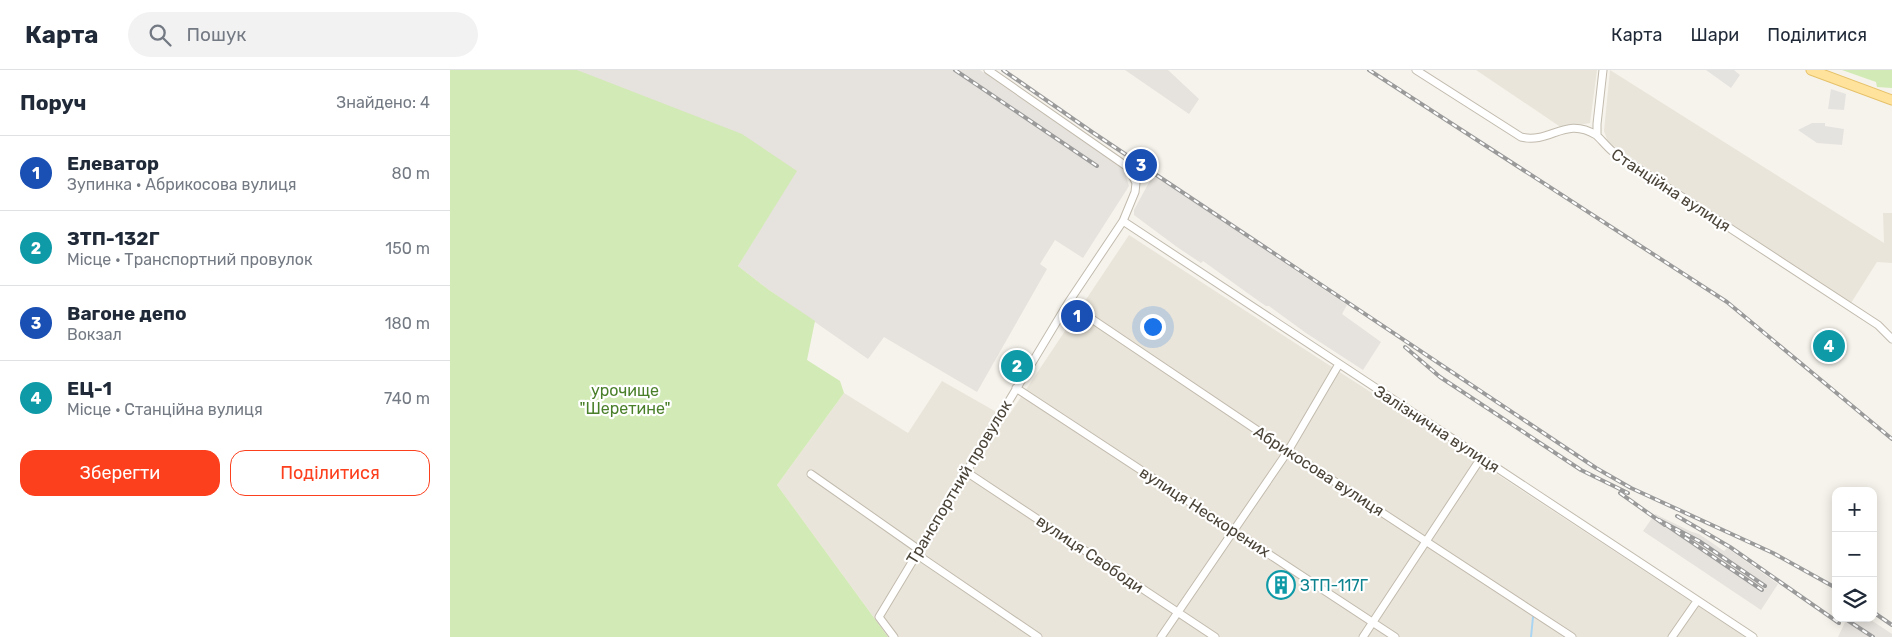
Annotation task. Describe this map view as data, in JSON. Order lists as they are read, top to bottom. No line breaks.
{"streets":{"street":["Станційна вулиця","Залізнична вулиця","Абрикосова вулиця","Транспортний провулок","вулиця Нескорених","вулиця Свободи"]},"crossings":[["Залізнична вулиця","Транспортний провулок"],["Абрикосова вулиця","Транспортний провулок"],["Транспортний провулок","вулиця Нескорених"],["Транспортний провулок","вулиця Свободи"]],"parks":["урочище \"Шеретине\""],"places":{"building":["ЗТП-117Г"]},"page":{"header":"Карта","search":"Пошук","nav":["Карта","Шари","Поділитися"],"heading":["Поруч","Знайдено: 4"],"list":[{"mark":"1","name":"Елеватор","note":"Зупинка · Абрикосова вулиця","value":"80 m"},{"mark":"2","name":"ЗТП-132Г","note":"Місце · Транспортний провулок","value":"150 m"},{"mark":"3","name":"Вагоне депо","note":"Вокзал","value":"180 m"},{"mark":"4","name":"ЕЦ-1","note":"Місце · Станційна вулиця","value":"740 m"}],"pins":["3","1","4","2"],"buttons":["Зберегти","Поділитися"],"map_buttons":["+","−"]}}
